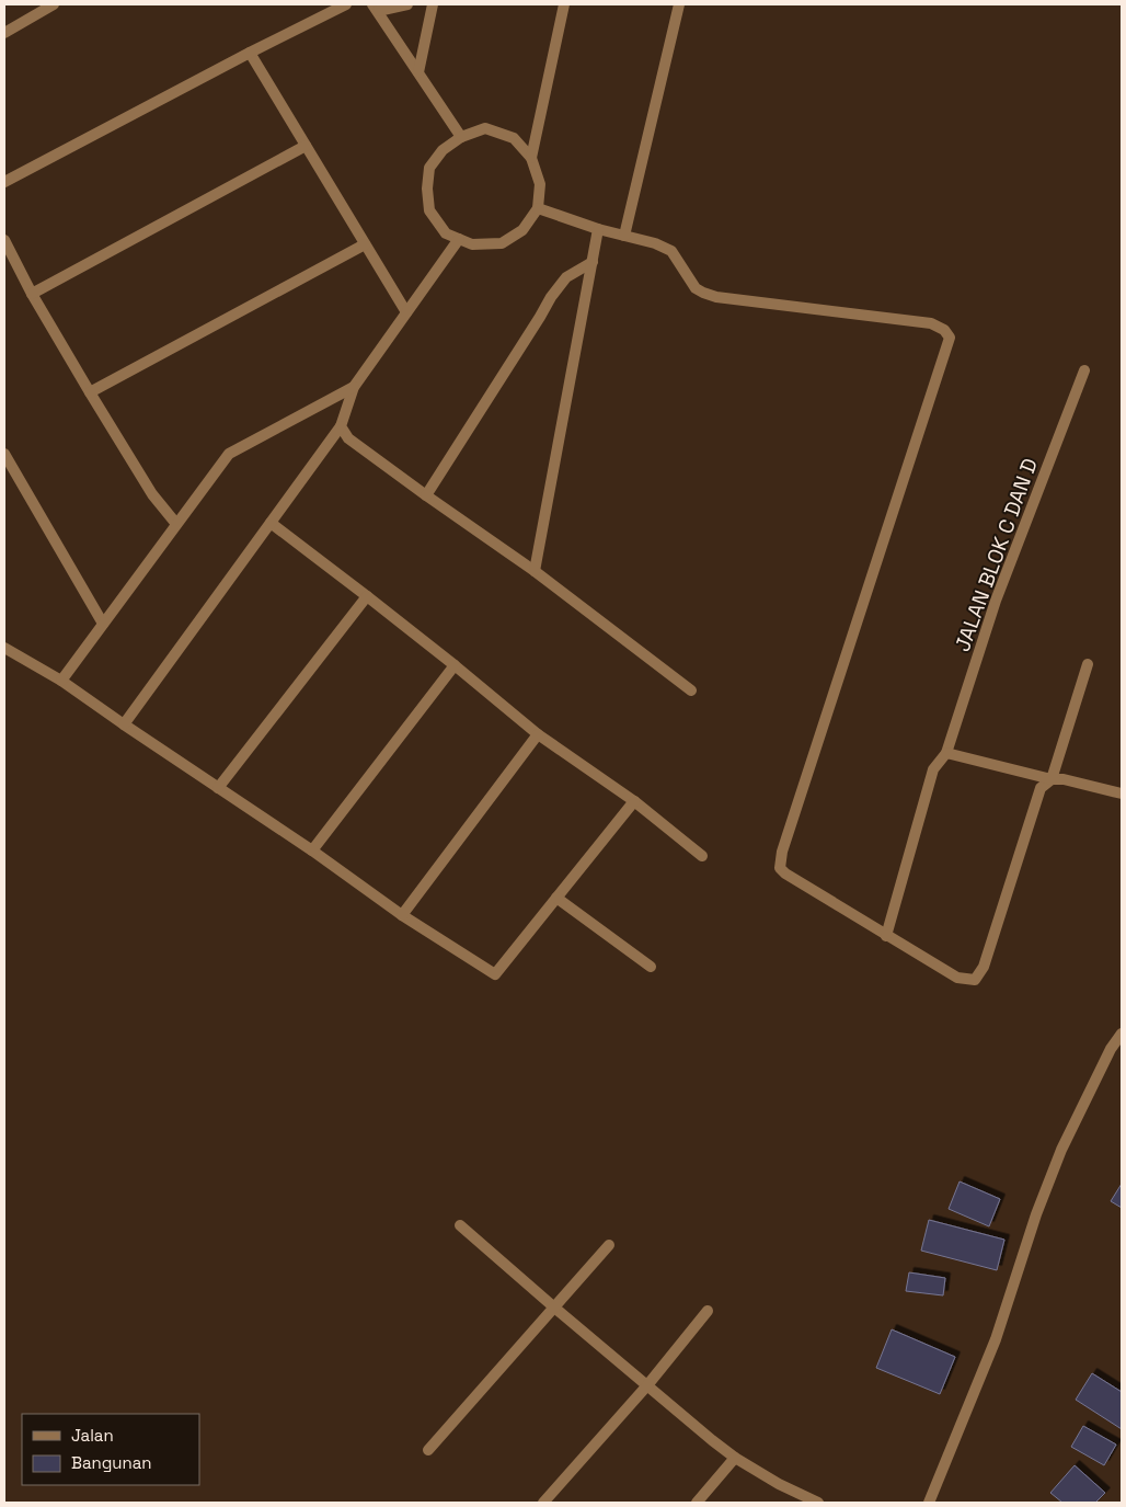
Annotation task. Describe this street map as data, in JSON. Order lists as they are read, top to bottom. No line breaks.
{"streets":{"street":["JALAN BLOK C DAN D"]},"legend":["Jalan","Bangunan"]}
